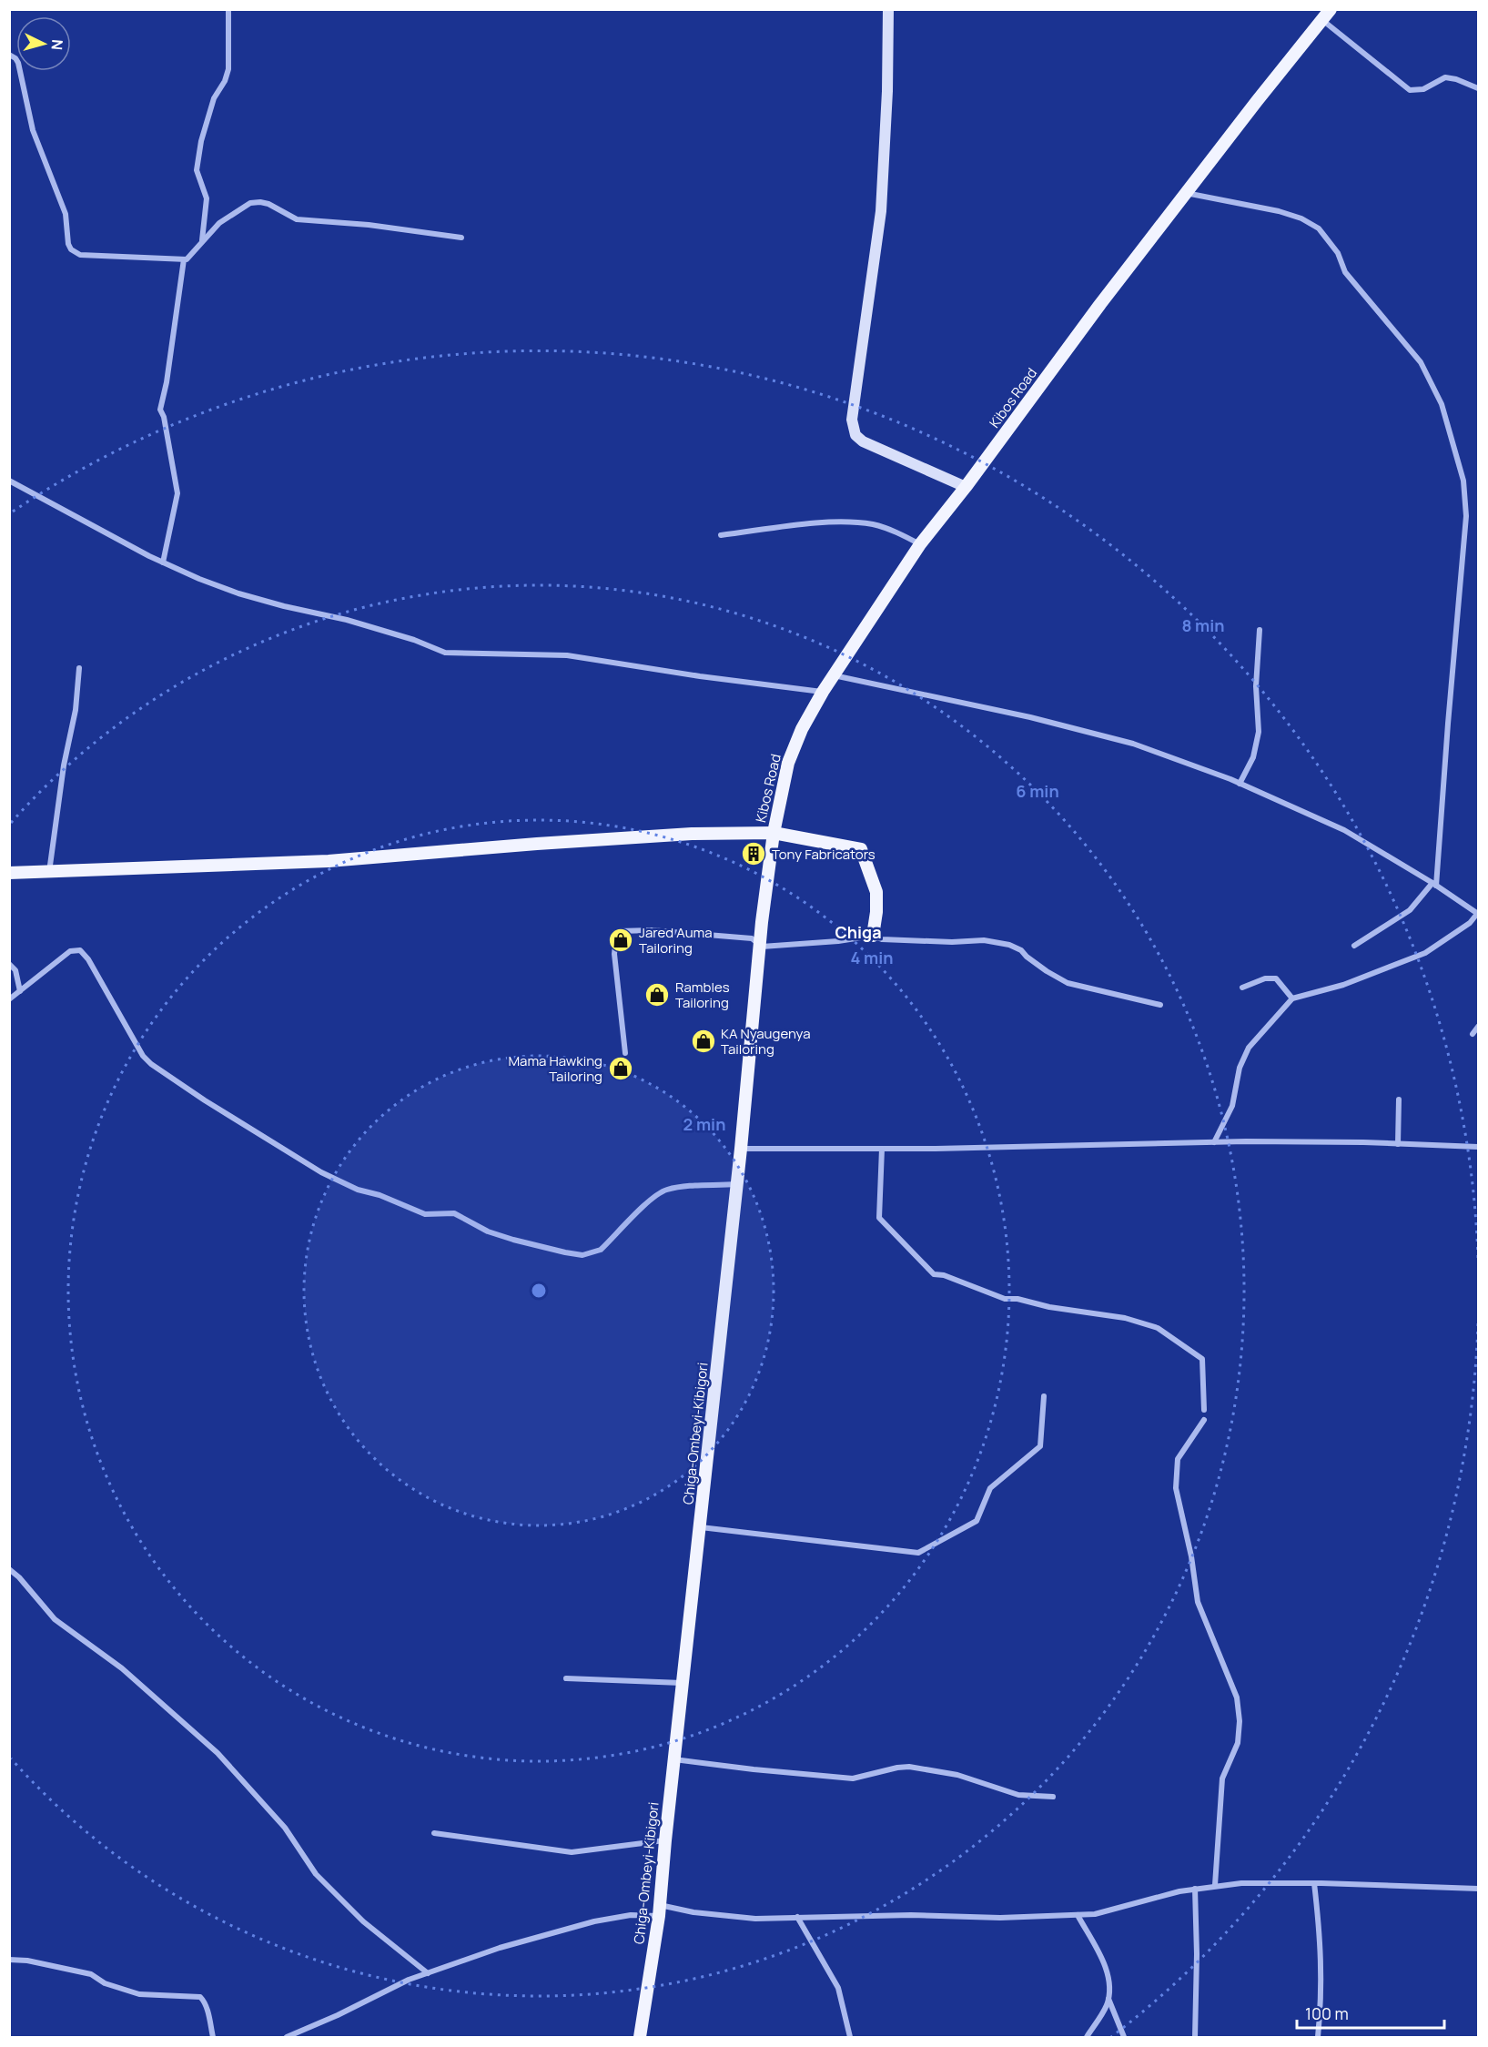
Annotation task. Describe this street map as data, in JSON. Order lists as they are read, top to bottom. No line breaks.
{"streets":{"main road":["Kibos Road","Chiga-Ombeyi-Kibigori"]},"crossings":[["Kibos Road","Chiga-Ombeyi-Kibigori"]],"districts":["Chiga"],"places":{"building":["Tony Fabricators"],"shop":["Jared Auma Tailoring","Rambles Tailoring","KA Nyaugenya Tailoring","Mama Hawking Tailoring"]},"scale_bar":"100 m","north":"right","rings":["8 min","6 min","4 min","2 min"]}
